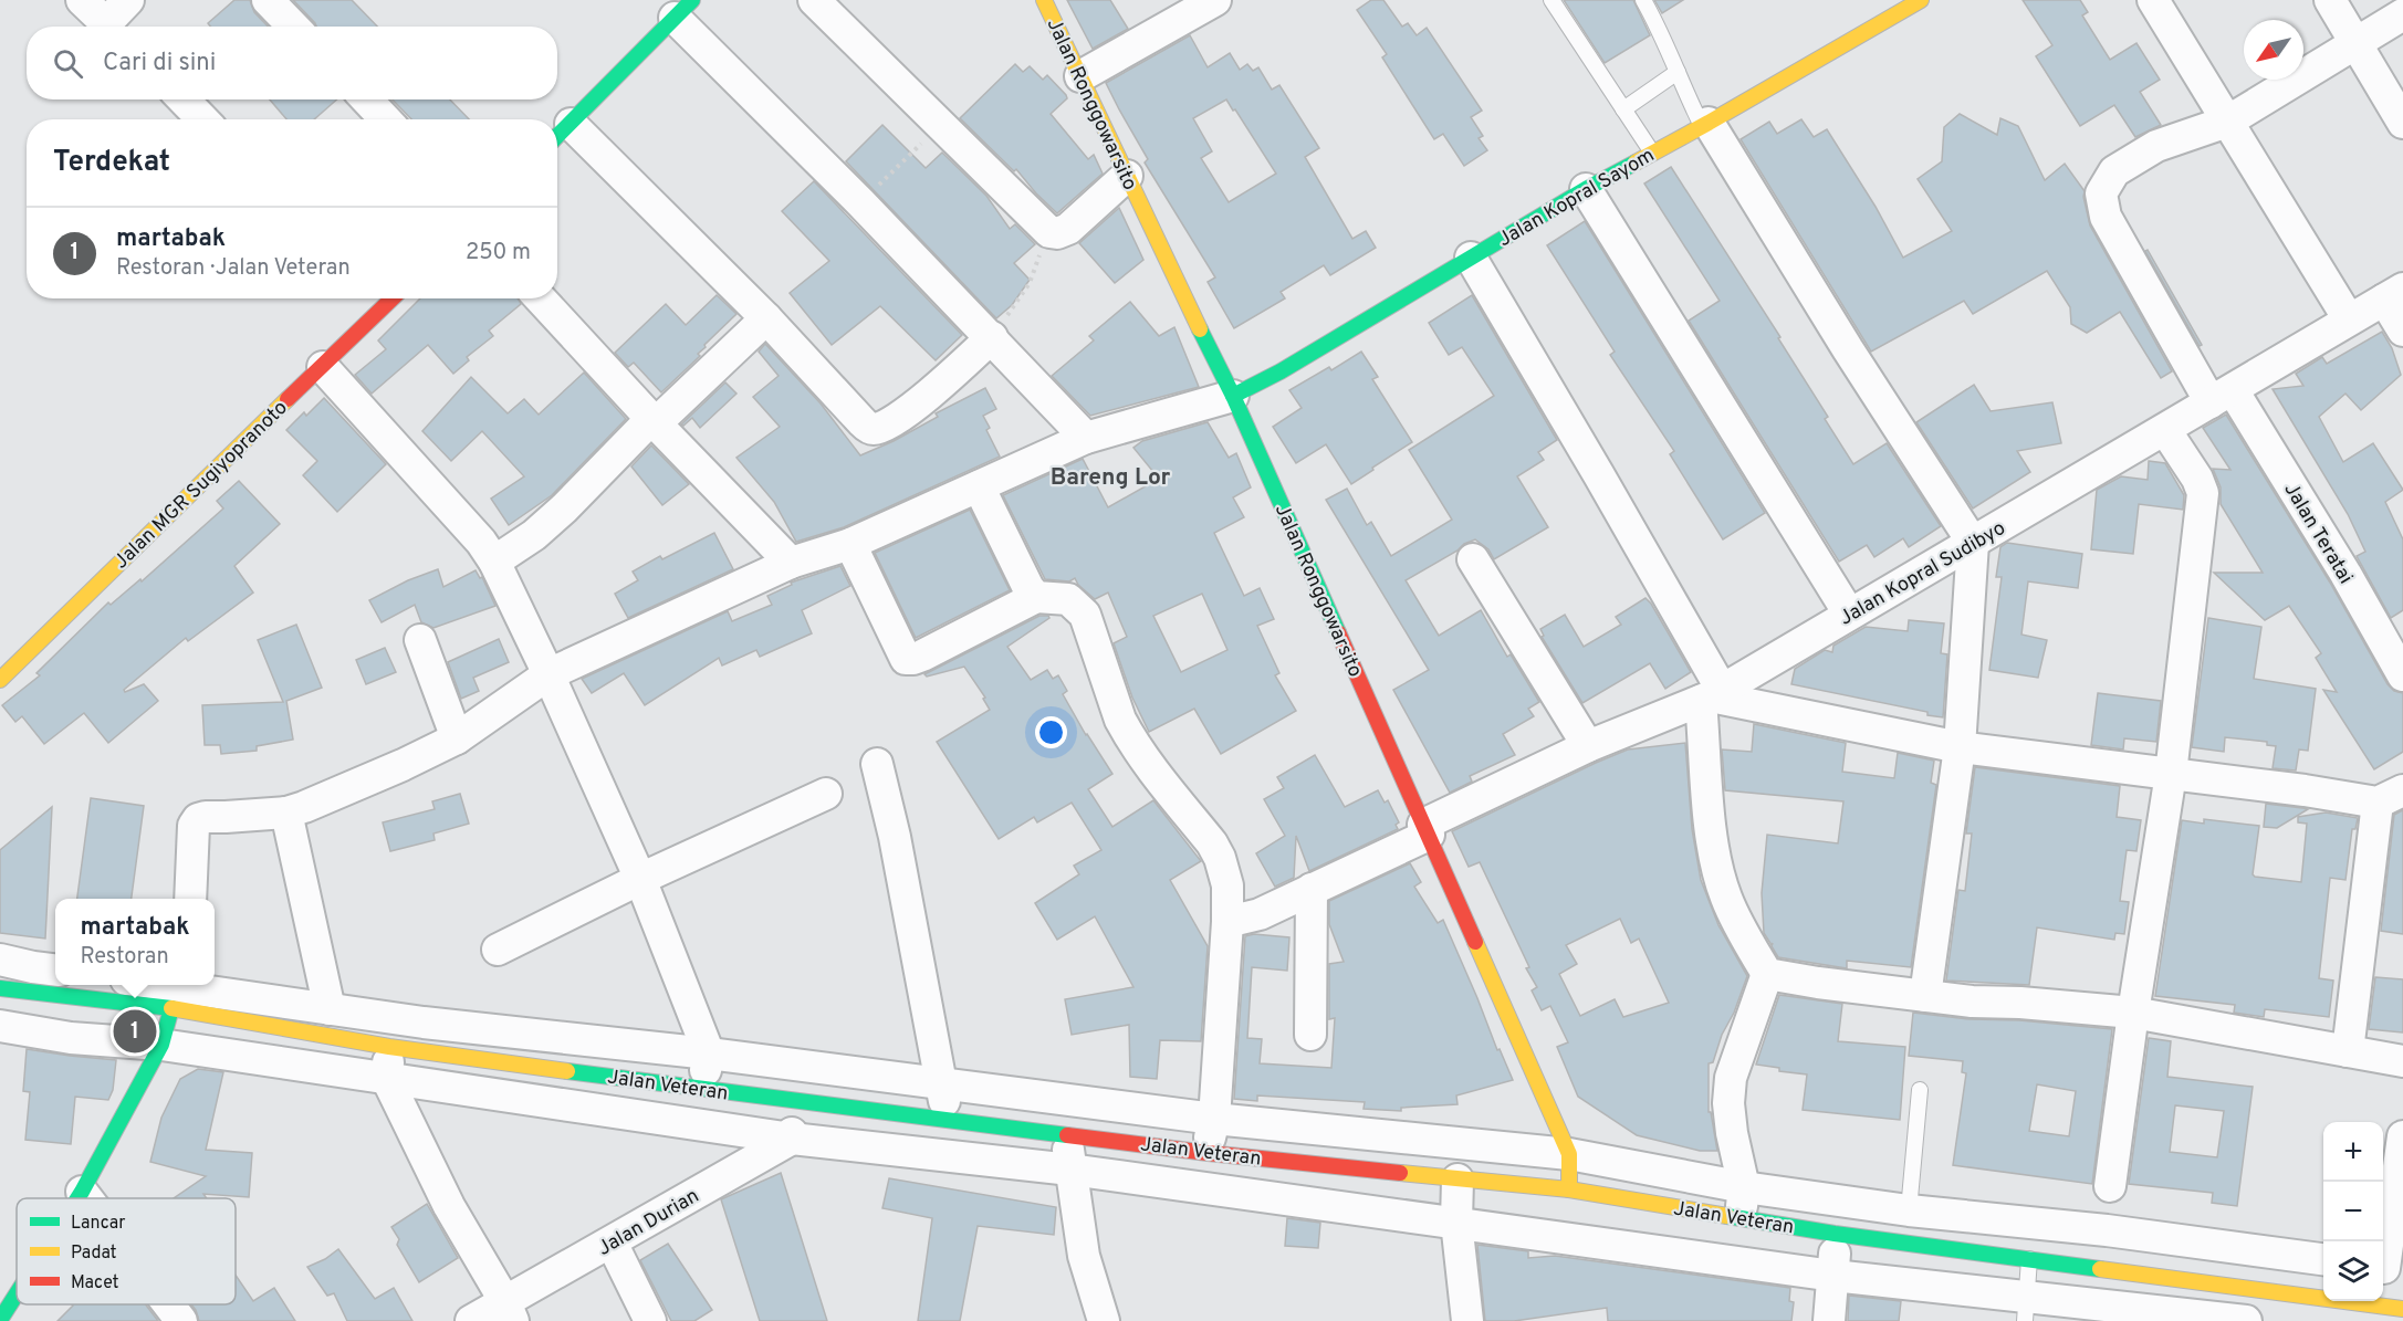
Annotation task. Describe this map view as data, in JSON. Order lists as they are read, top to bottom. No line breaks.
{"streets":{"main road":["Jalan Ronggowarsito","Jalan Kopral Sayom","Jalan MGR Sugiyopranoto","Jalan Veteran"],"street":["Jalan Teratai","Jalan Kopral Sudibyo","Jalan Durian"]},"crossings":[["Jalan Ronggowarsito","Jalan Kopral Sayom"],["Jalan Ronggowarsito","Jalan Kopral Sudibyo"],["Jalan Ronggowarsito","Jalan Veteran"],["Jalan Teratai","Jalan Kopral Sudibyo"]],"districts":["Bareng Lor"],"legend":["Lancar","Padat","Macet"],"north":"bottom left","page":{"search":"Cari di sini","heading":"Terdekat","list":[{"mark":"1","name":"martabak","note":"Restoran · Jalan Veteran","value":"250 m"}],"popup":["martabak","Restoran"],"pins":"1","map_buttons":["+","−"]}}
